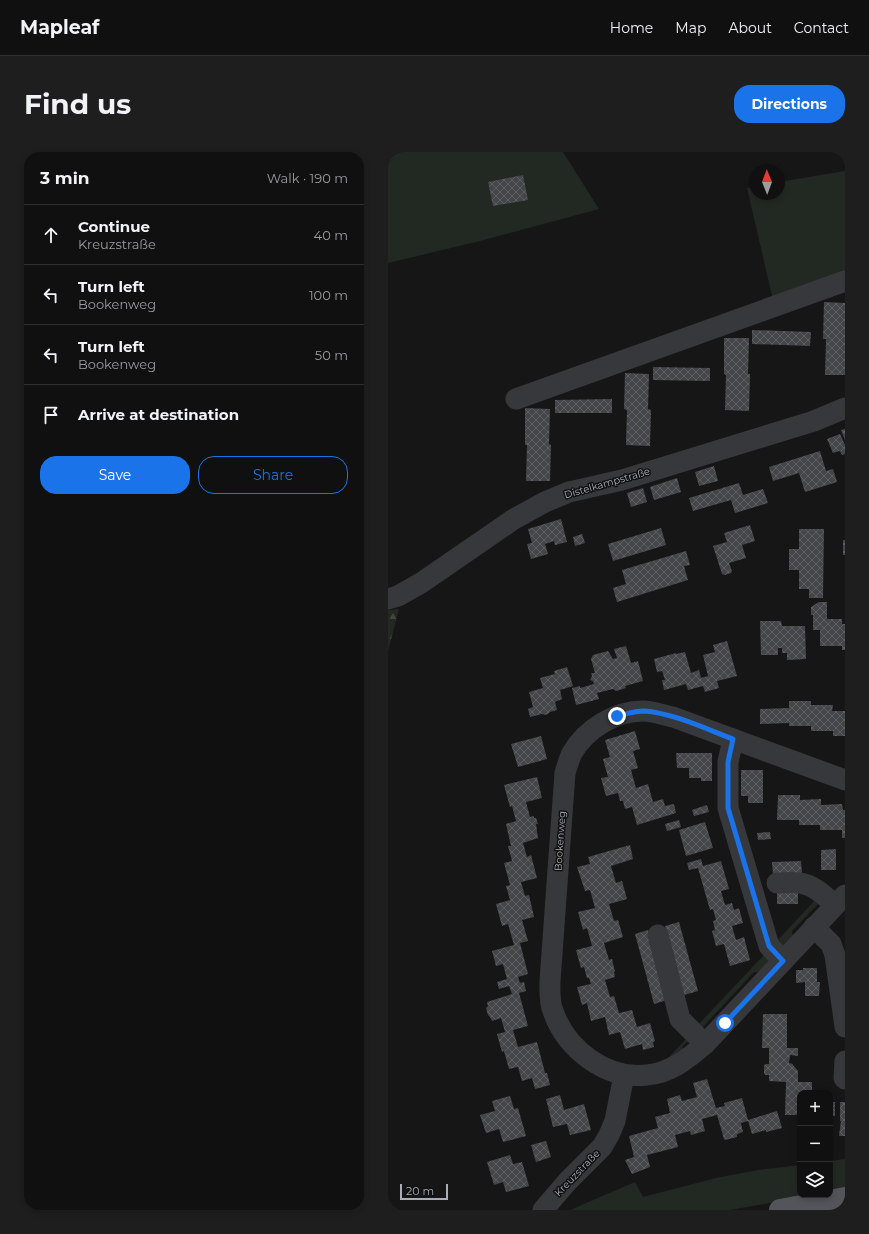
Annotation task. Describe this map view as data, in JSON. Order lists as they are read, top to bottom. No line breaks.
{"streets":{"street":["Distelkampstraße","Bookenweg","Kreuzstraße"]},"crossings":[["Bookenweg","Kreuzstraße"]],"scale_bar":"20 m","north":"top","page":{"header":"Mapleaf","nav":["Home","Map","About","Contact"],"buttons":["Directions",["Save","Share"]],"title":"Find us","heading":["3 min","Walk · 190 m"],"list":[["Continue","Kreuzstraße","40 m"],["Turn left","Bookenweg","100 m"],["Turn left","Bookenweg","50 m"],"Arrive at destination"],"map_buttons":["+","−"],"scale":"20 m"}}
